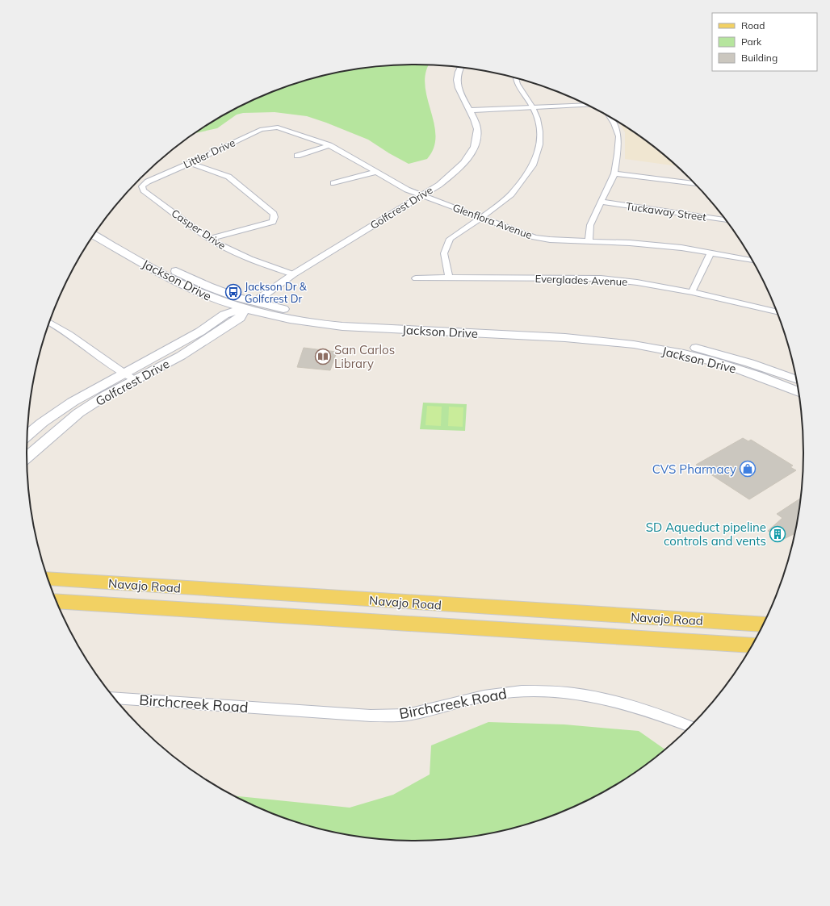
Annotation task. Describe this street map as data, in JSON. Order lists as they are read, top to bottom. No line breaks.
{"streets":{"main road":["Golfcrest Drive","Jackson Drive","Navajo Road"],"street":["Littler Drive","Tuckaway Street","Glenflora Avenue","Casper Drive","Everglades Avenue","Birchcreek Road"]},"crossings":[["Littler Drive","Glenflora Avenue"],["Littler Drive","Casper Drive"],["Golfcrest Drive","Glenflora Avenue"],["Golfcrest Drive","Casper Drive"],["Golfcrest Drive","Jackson Drive"]],"places":{"bus stop":["Jackson Dr & Golfcrest Dr"],"library":["San Carlos Library"],"shop":["CVS Pharmacy"],"building":["SD Aqueduct pipeline controls and vents"]},"legend":["Road","Park","Building"]}
